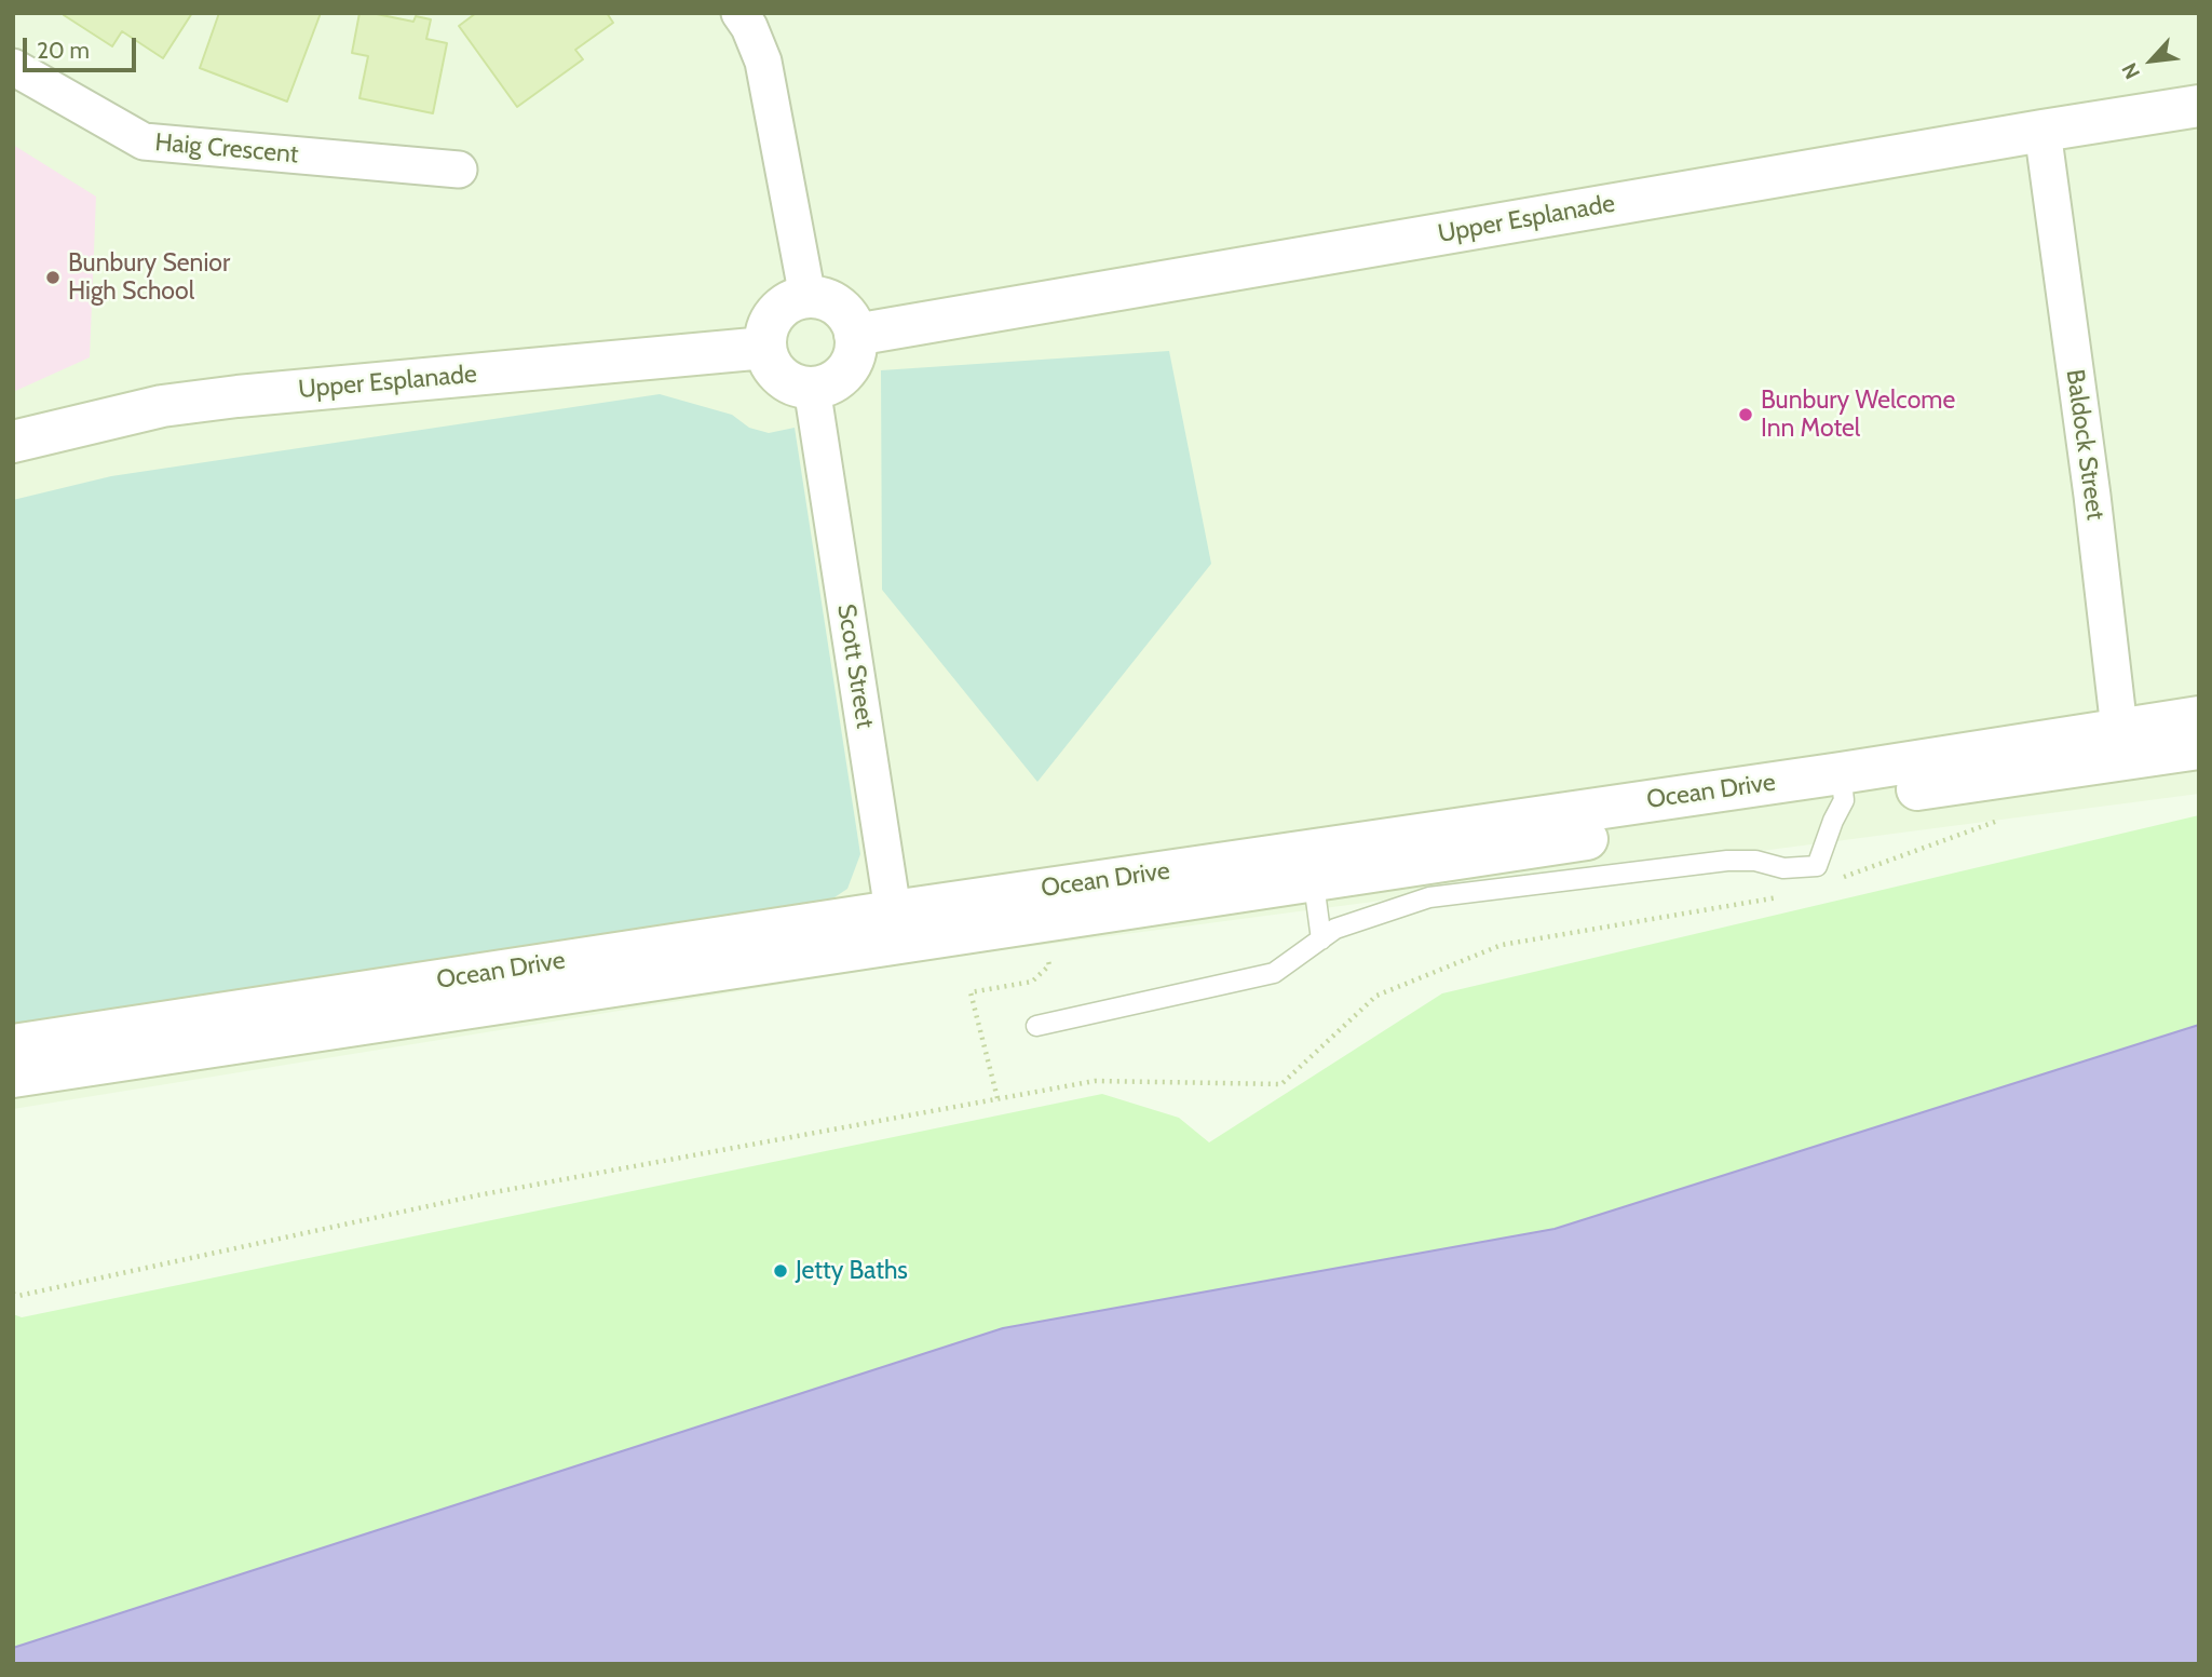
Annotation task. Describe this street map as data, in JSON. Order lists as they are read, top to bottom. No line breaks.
{"streets":{"main road":["Upper Esplanade","Ocean Drive"],"street":["Haig Crescent","Baldock Street","Scott Street"]},"crossings":[["Upper Esplanade","Baldock Street"],["Upper Esplanade","Scott Street"],["Baldock Street","Ocean Drive"],["Scott Street","Ocean Drive"]],"places":["Bunbury Senior High School","Bunbury Welcome Inn Motel","Jetty Baths"],"scale_bar":"20 m","north":"bottom left"}
